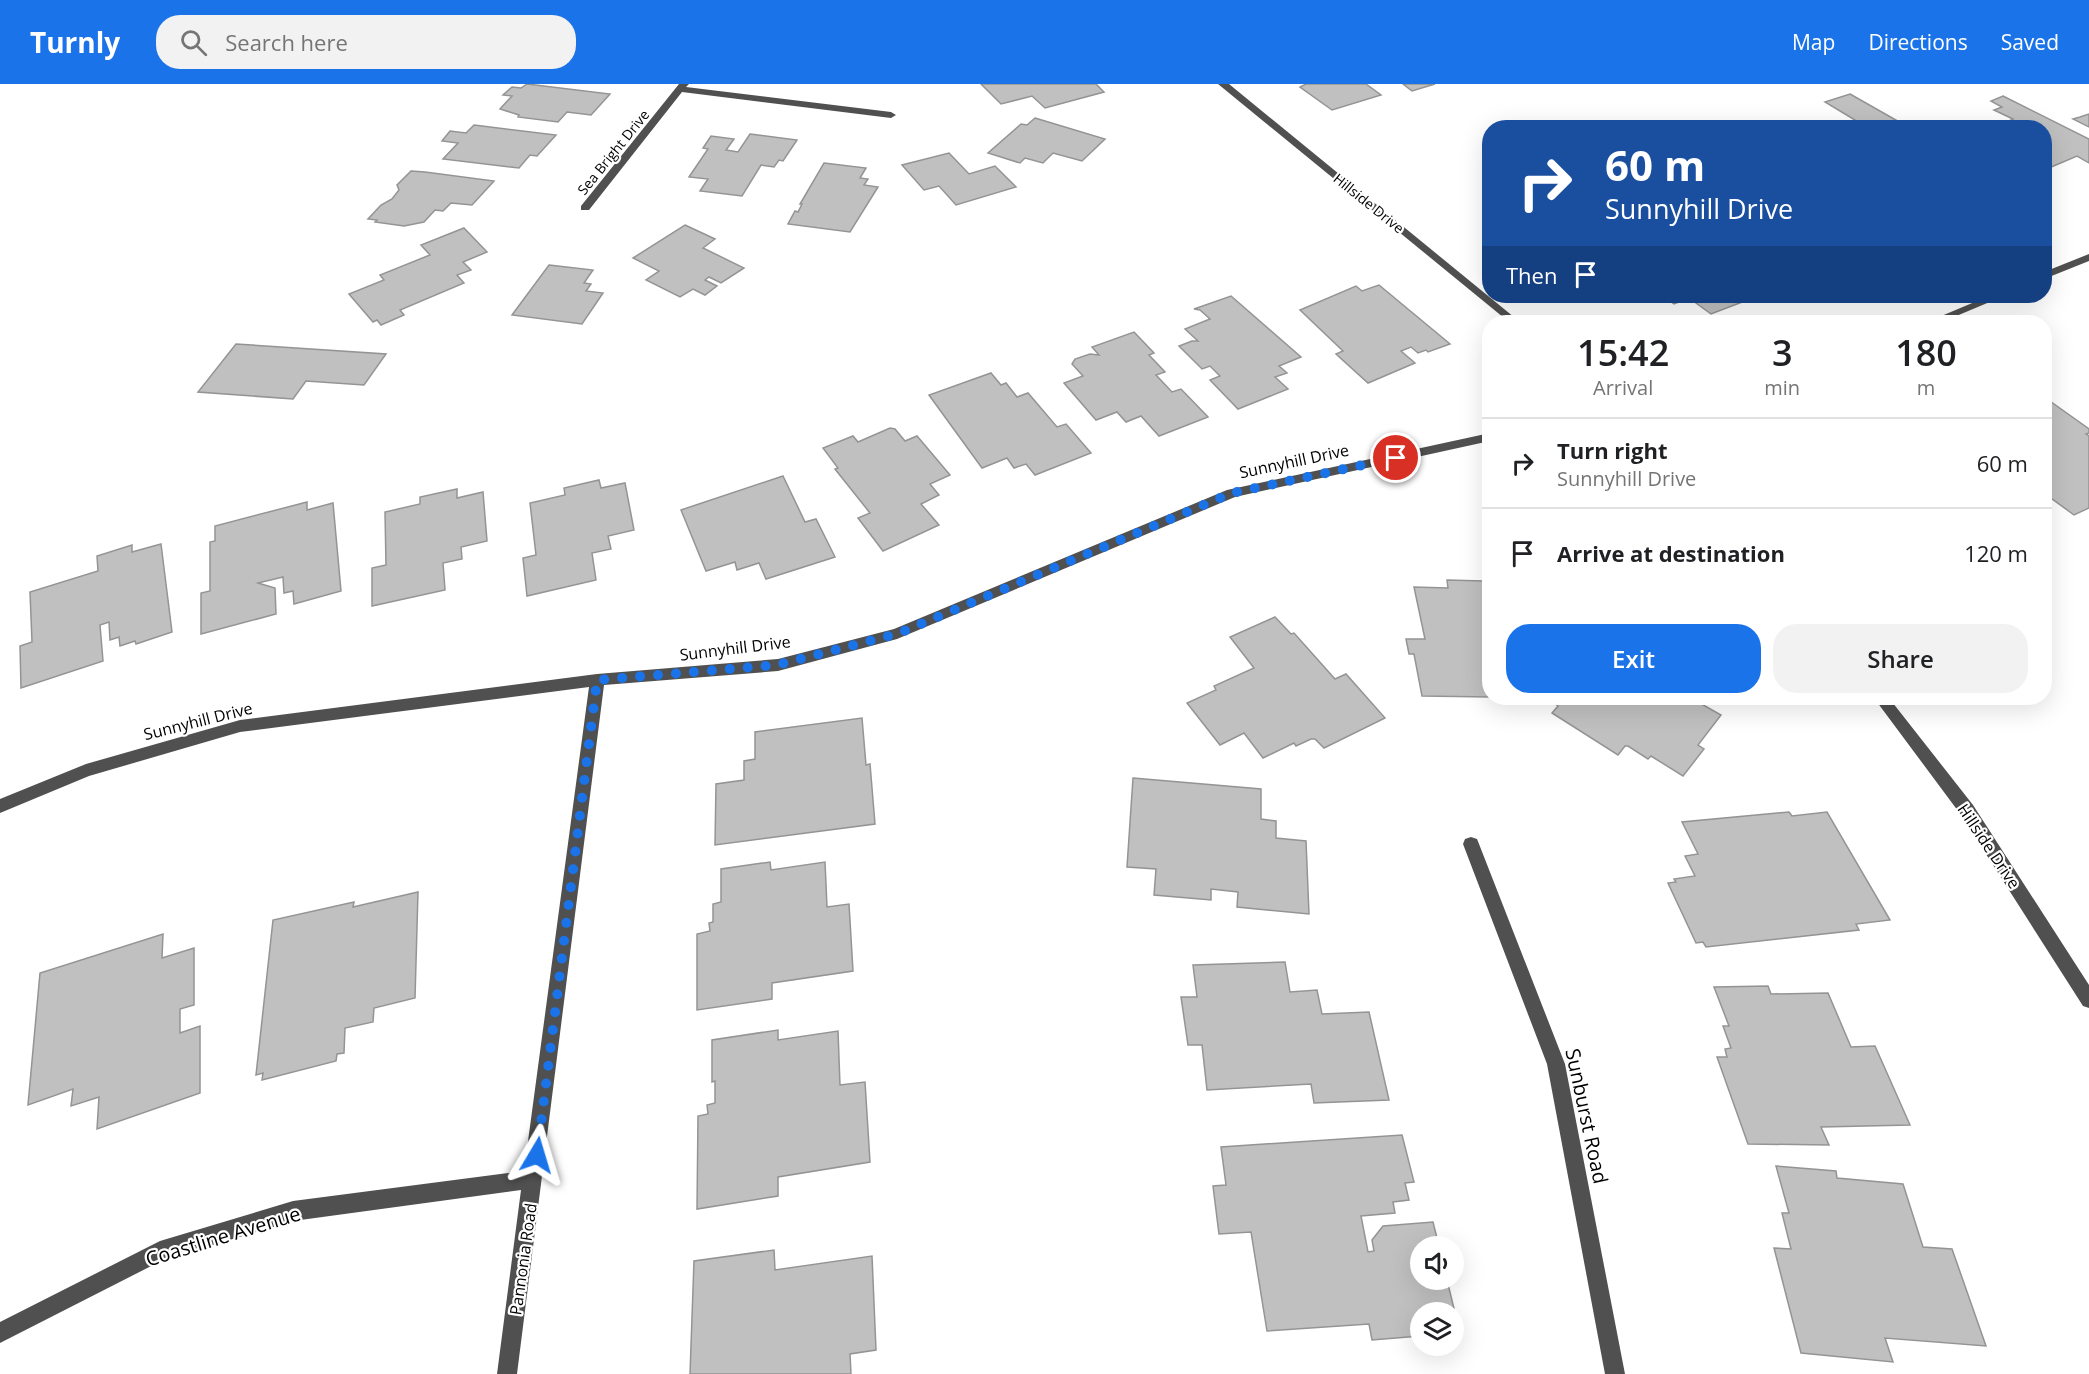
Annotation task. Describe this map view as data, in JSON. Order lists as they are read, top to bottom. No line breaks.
{"streets":{"street":["Sea Bright Drive","Hillside Drive","Sunnyhill Drive","Sunburst Road","Coastline Avenue","Pannonia Road"]},"crossings":[["Sunnyhill Drive","Pannonia Road"],["Coastline Avenue","Pannonia Road"]],"page":{"header":"Turnly","search":"Search here","nav":["Map","Directions","Saved"],"turn":["60 m","Sunnyhill Drive"],"then":"Then","eta":["15:42","Arrival","3","min","180","m"],"list":[{"name":"Turn right","note":"Sunnyhill Drive","value":"60 m"},{"name":"Arrive at destination","value":"120 m"}],"buttons":["Exit","Share"]}}
